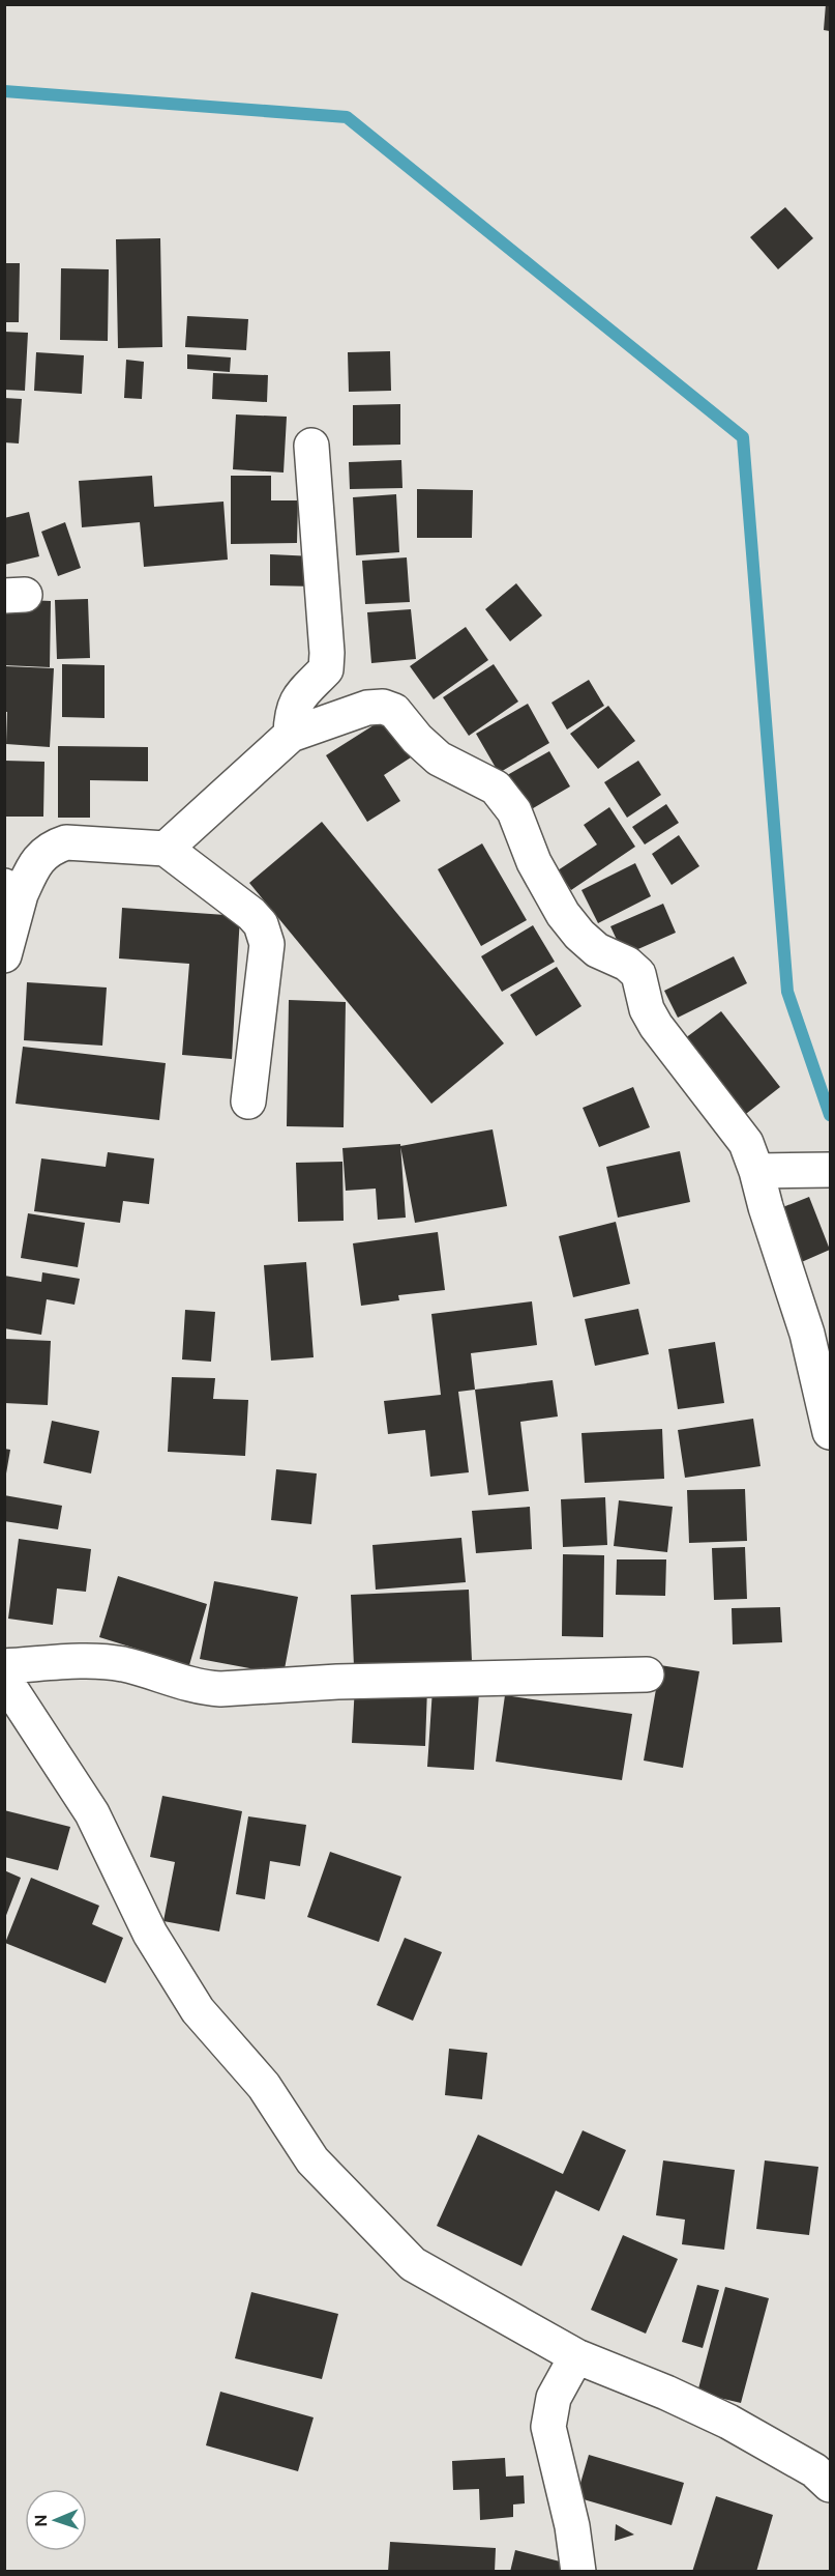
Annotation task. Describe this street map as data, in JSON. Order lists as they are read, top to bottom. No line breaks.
{"north":"left"}
